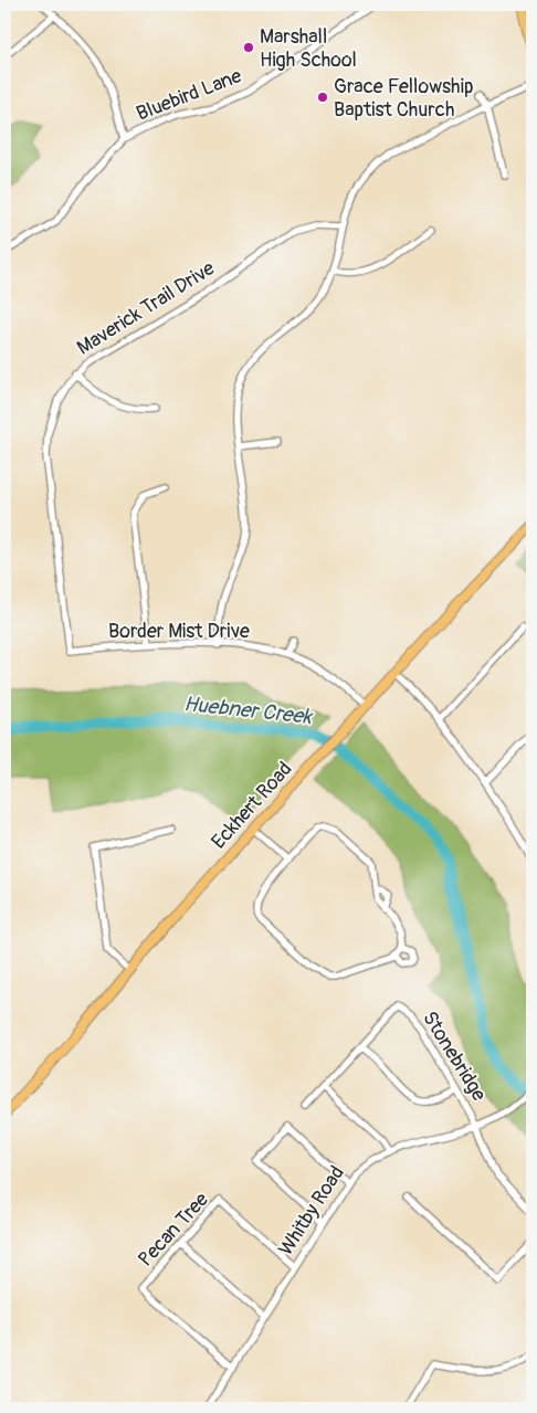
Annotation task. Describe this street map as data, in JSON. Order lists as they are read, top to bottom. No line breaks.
{"streets":{"main road":["Eckhert Road"],"street":["Bluebird Lane","Maverick Trail Drive","Border Mist Drive","Stonebridge","Whitby Road","Pecan Tree"]},"crossings":[["Maverick Trail Drive","Border Mist Drive"],["Border Mist Drive","Eckhert Road"],["Stonebridge","Whitby Road"],["Whitby Road","Pecan Tree"]],"water":["Huebner Creek"],"places":["Marshall High School","Grace Fellowship Baptist Church"]}
